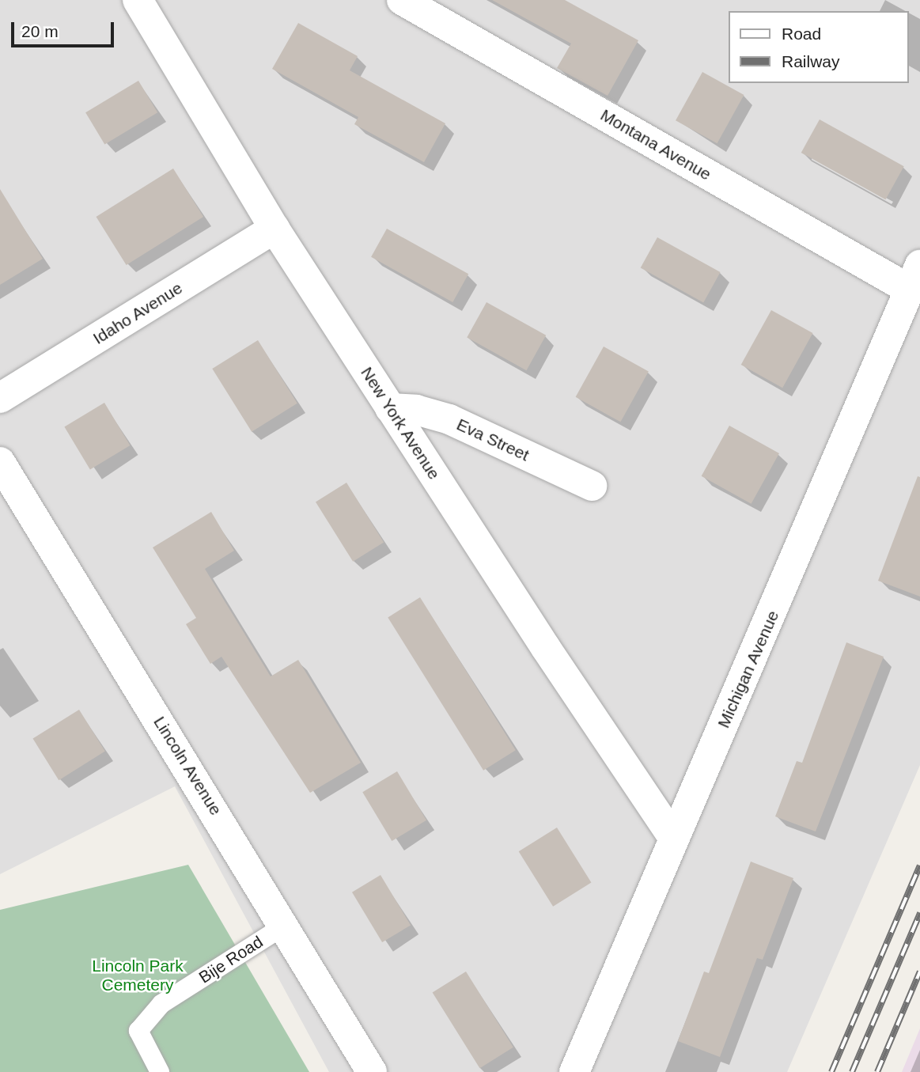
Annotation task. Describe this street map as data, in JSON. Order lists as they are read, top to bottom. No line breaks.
{"streets":{"street":["Montana Avenue","Idaho Avenue","New York Avenue","Eva Street","Michigan Avenue","Lincoln Avenue"],"lane":["Bije Road"]},"crossings":[["Montana Avenue","Michigan Avenue"],["Idaho Avenue","New York Avenue"],["New York Avenue","Eva Street"],["New York Avenue","Michigan Avenue"],["Lincoln Avenue","Bije Road"]],"parks":["Lincoln Park Cemetery"],"legend":["Road","Railway"],"scale_bar":"20 m"}
